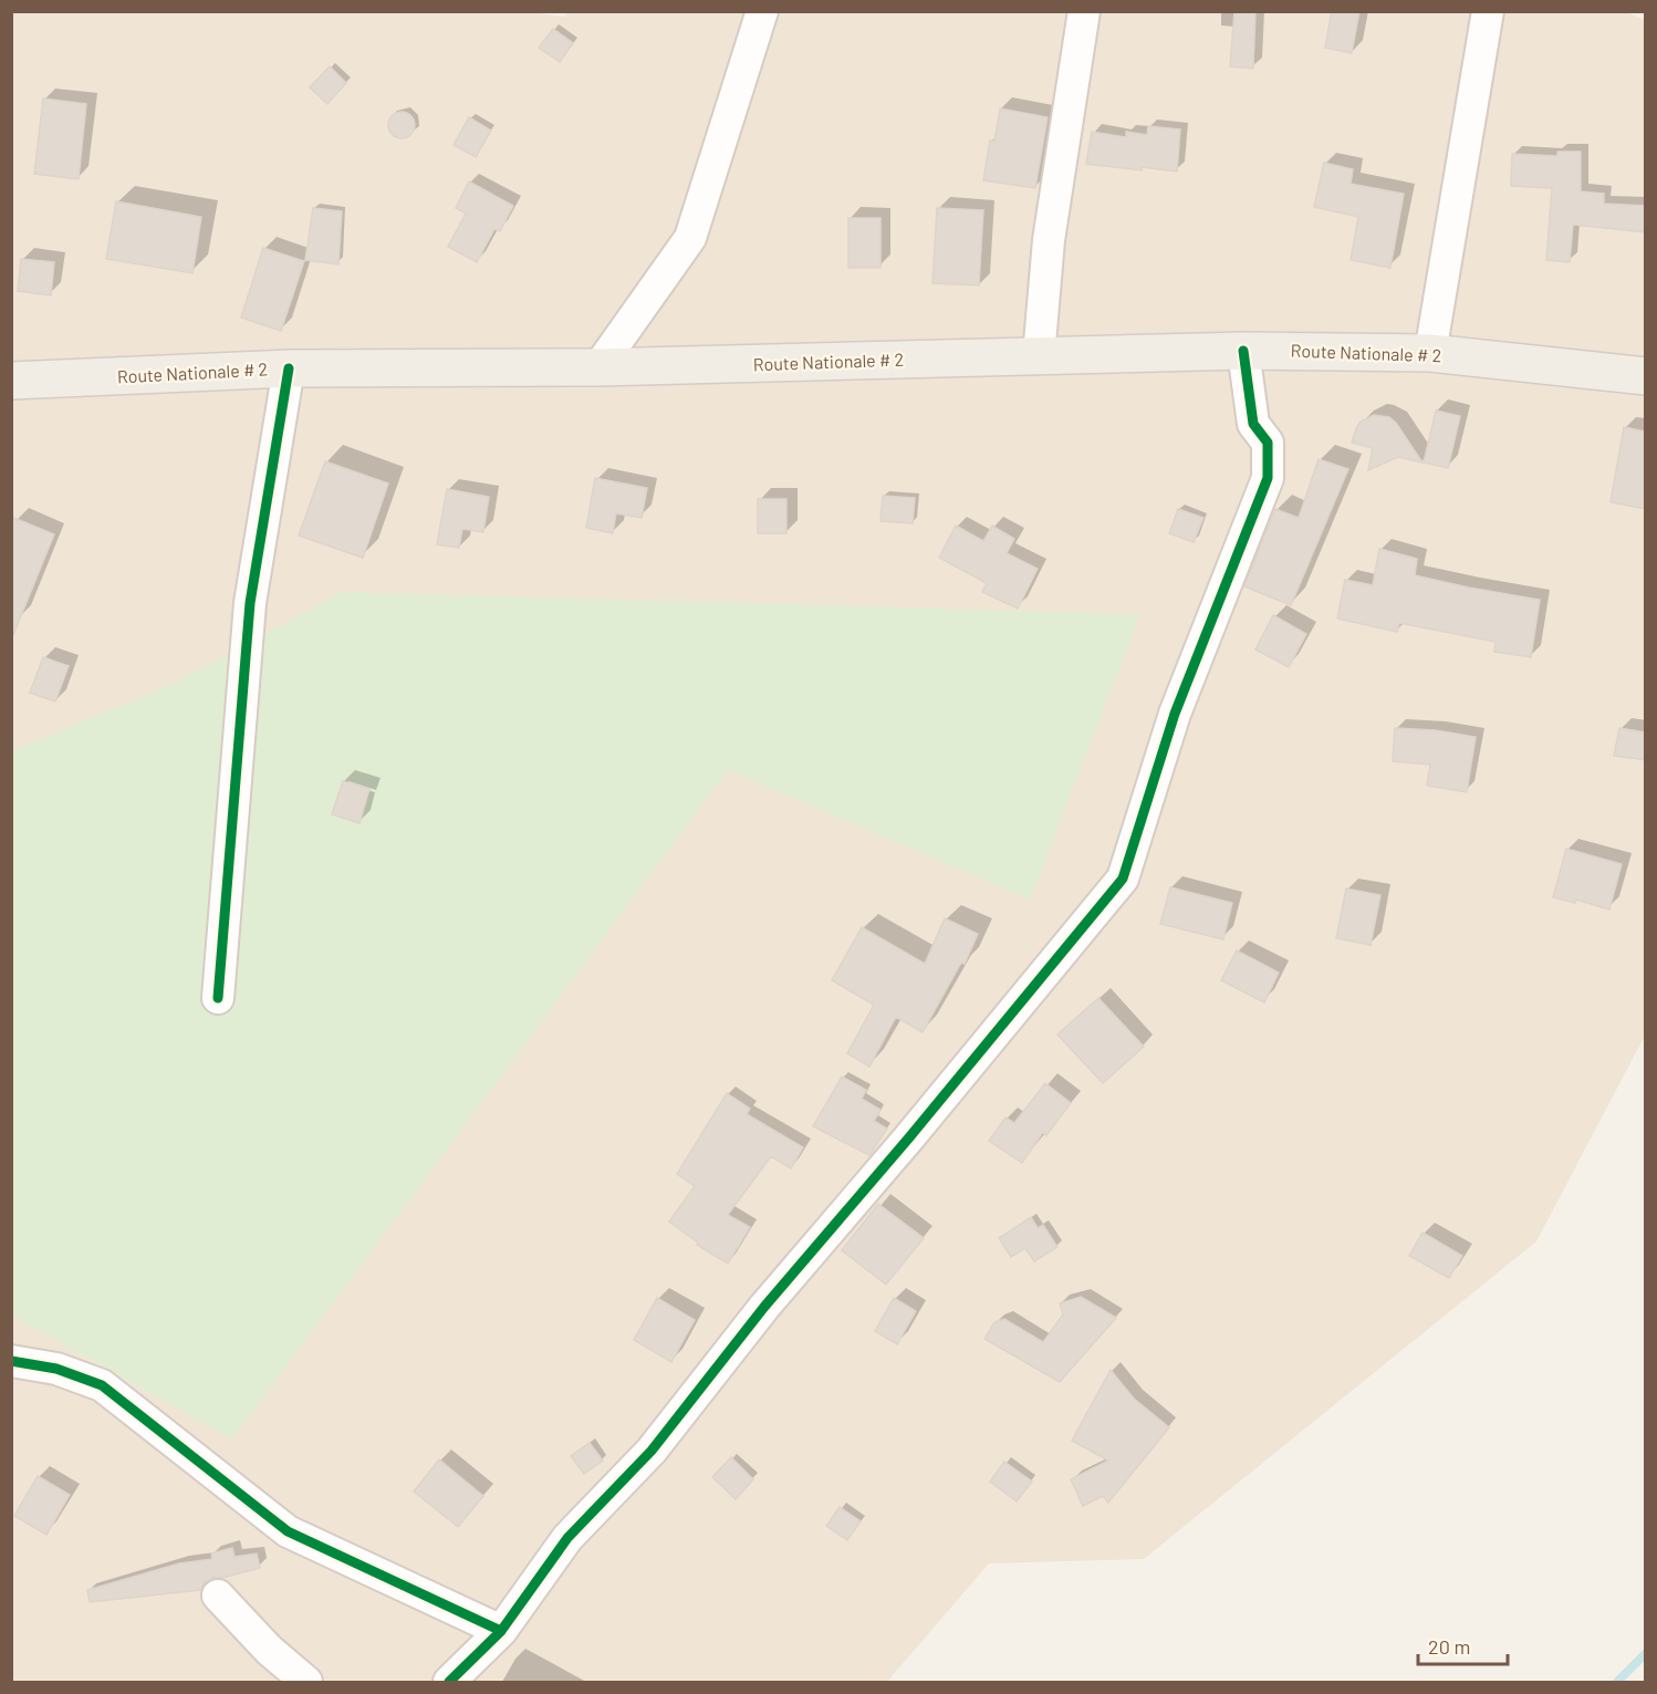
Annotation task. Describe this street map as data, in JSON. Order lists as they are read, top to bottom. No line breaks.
{"streets":{"main road":["Route Nationale # 2"]},"scale_bar":"20 m"}
